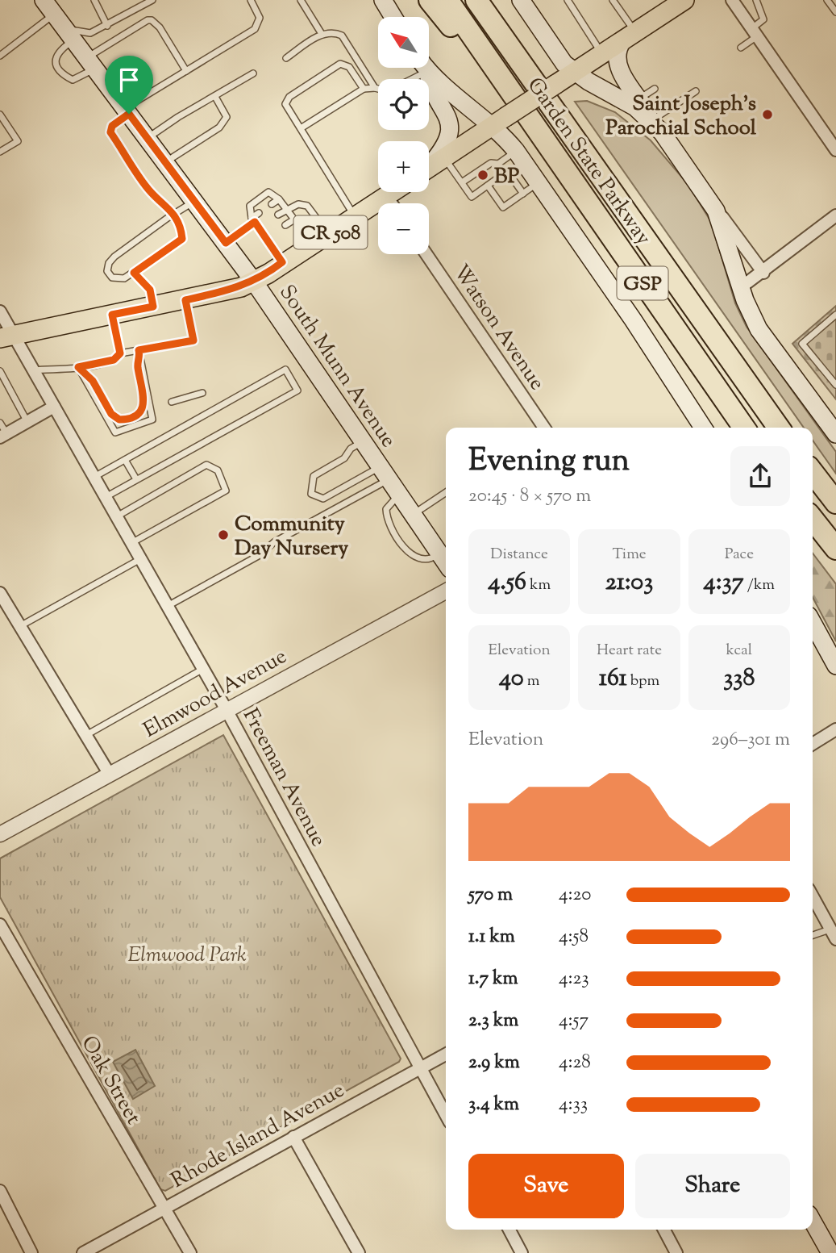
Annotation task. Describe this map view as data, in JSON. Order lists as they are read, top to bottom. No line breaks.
{"streets":{"highway":["Garden State Parkway","GSP"],"main road":["CR 508","South Munn Avenue"],"street":["Watson Avenue","Elmwood Avenue","Freeman Avenue","Oak Street","Rhode Island Avenue"]},"crossings":[["CR 508","South Munn Avenue"],["CR 508","Freeman Avenue"],["Elmwood Avenue","Freeman Avenue"],["Freeman Avenue","Rhode Island Avenue"],["Oak Street","Rhode Island Avenue"]],"parks":["Elmwood Park"],"places":["Saint Joseph's Parochial School","BP","Community Day Nursery"],"north":"top left","page":{"map_buttons":["+","−"],"heading":["Evening run","20:45 · 8 × 570 m"],"stats":[["Distance","4.56 km"],["Time","21:03"],["Pace","4:37 /km"],["Elevation","40 m"],["Heart rate","161 bpm"],["kcal","338"]],"chart":["Elevation","296–301 m"],"list":[{"name":"570 m","note":"4:20"},{"name":"1.1 km","note":"4:58"},{"name":"1.7 km","note":"4:23"},{"name":"2.3 km","note":"4:57"},{"name":"2.9 km","note":"4:28"},{"name":"3.4 km","note":"4:33"}],"buttons":["Save","Share"]}}
